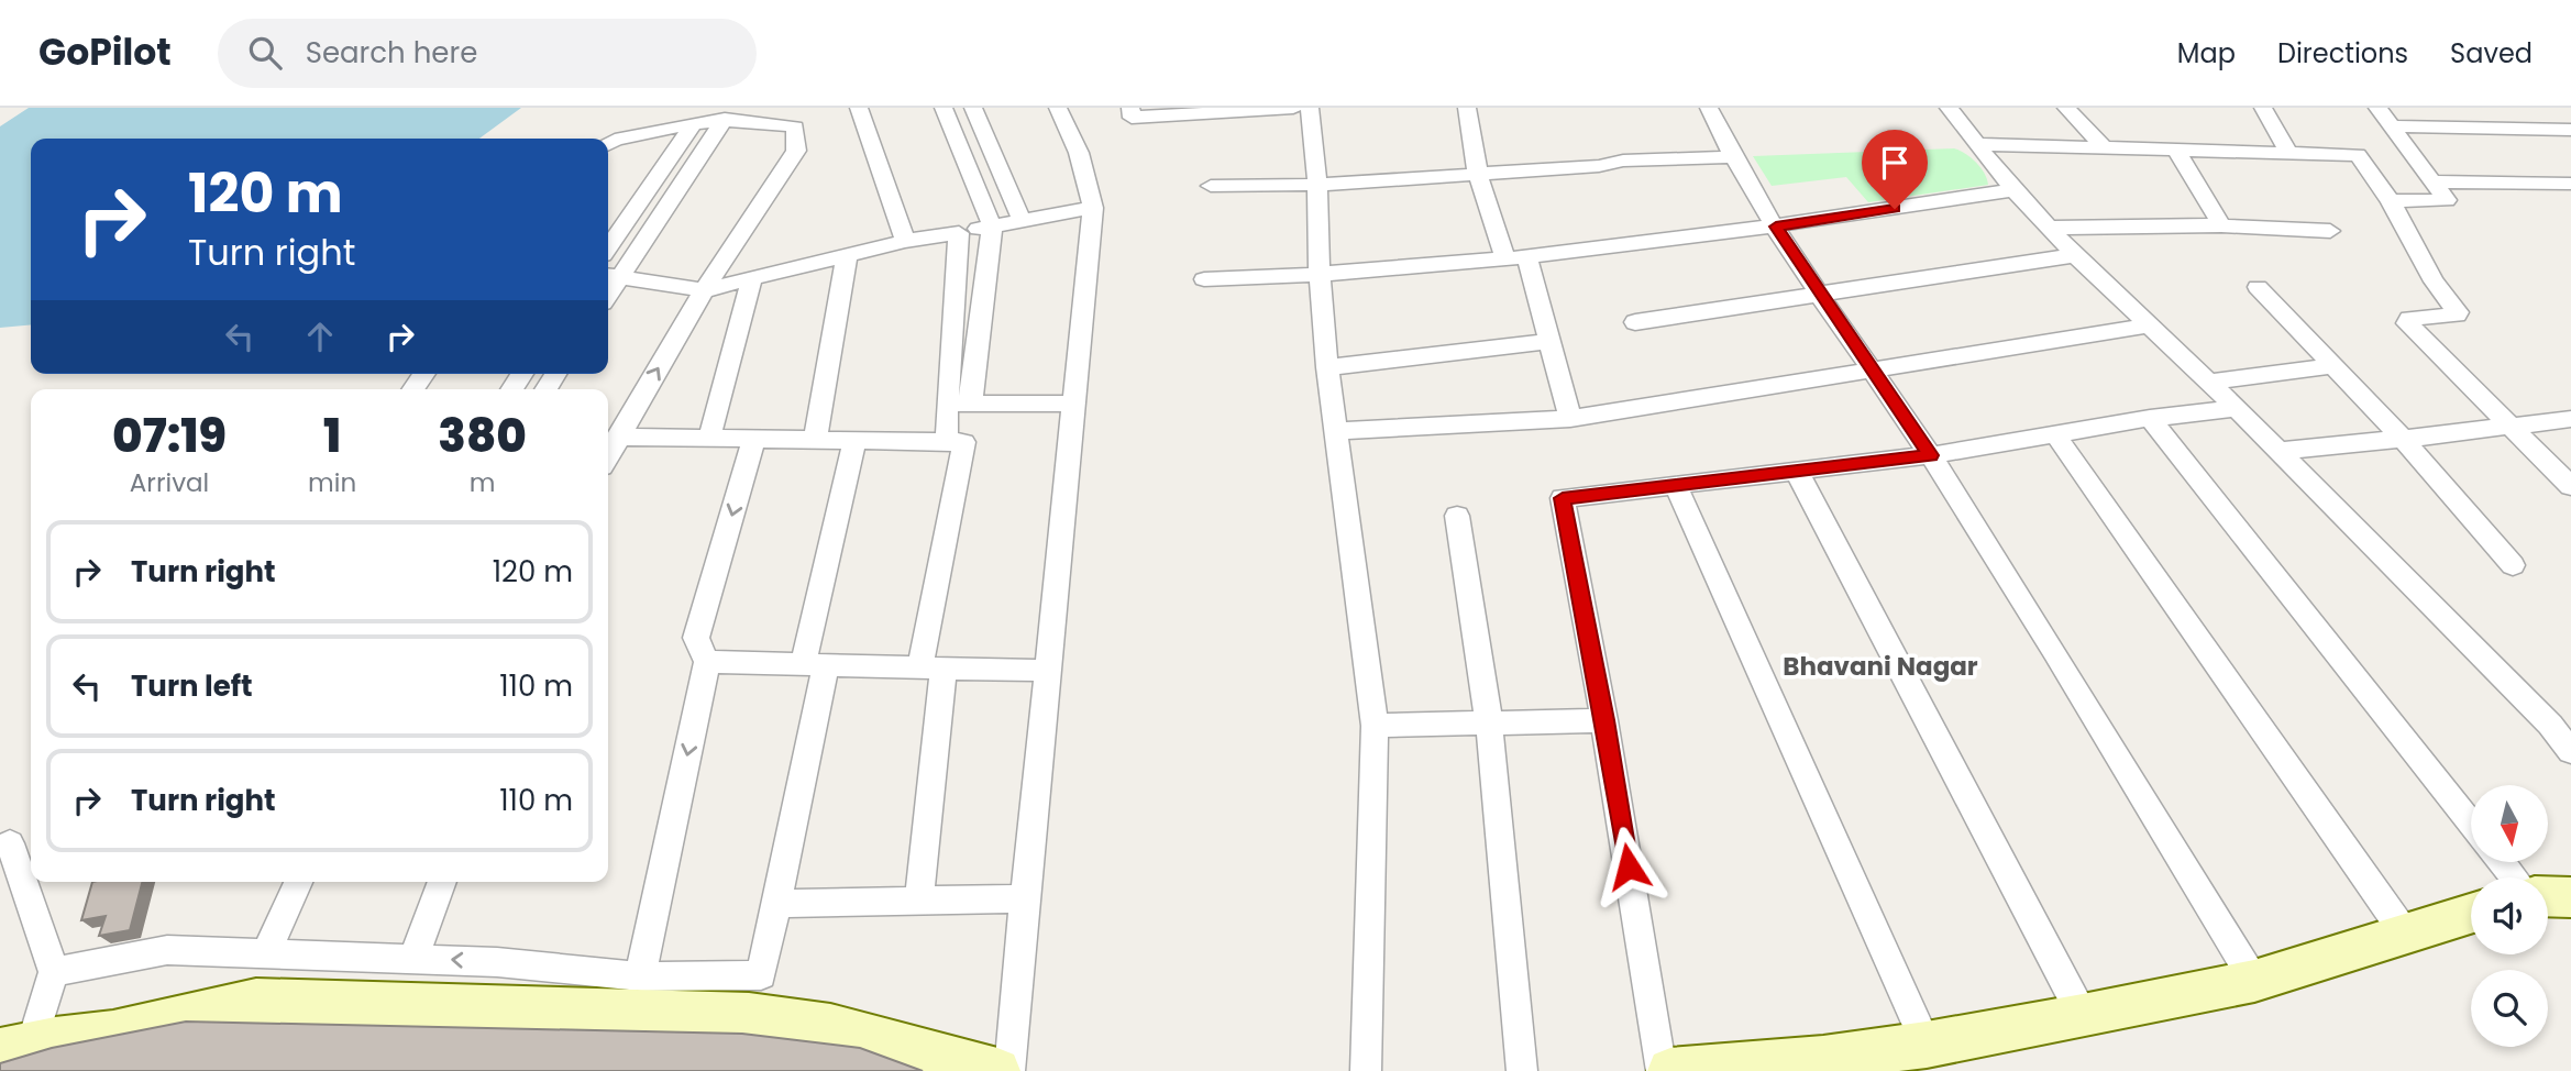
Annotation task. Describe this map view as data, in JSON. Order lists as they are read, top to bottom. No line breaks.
{"districts":["Bhavani Nagar"],"north":"bottom","page":{"header":"GoPilot","search":"Search here","nav":["Map","Directions","Saved"],"turn":["120 m","Turn right"],"eta":["07:19","Arrival","1","min","380","m"],"list":[{"name":"Turn right","value":"120 m"},{"name":"Turn left","value":"110 m"},{"name":"Turn right","value":"110 m"}]}}
